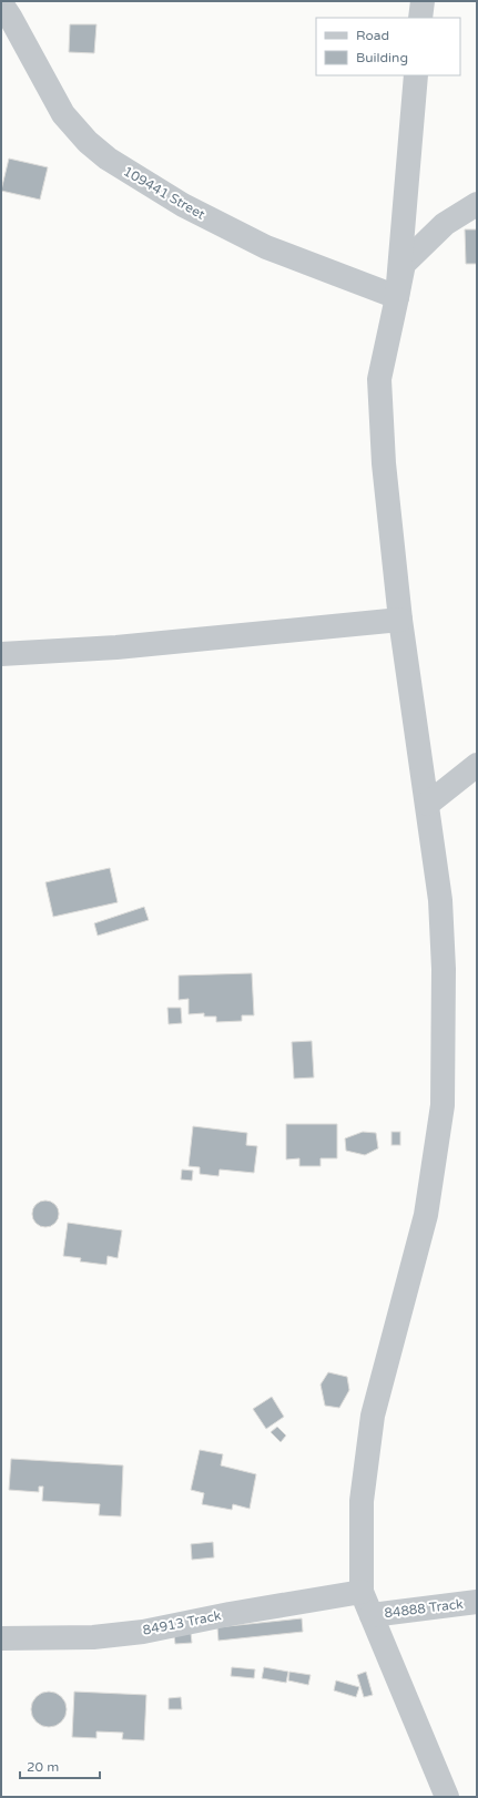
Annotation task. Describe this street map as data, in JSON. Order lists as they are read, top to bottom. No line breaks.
{"streets":{"street":["109441 Street","84888 Track","84913 Track"]},"legend":["Road","Building"],"scale_bar":"20 m"}
